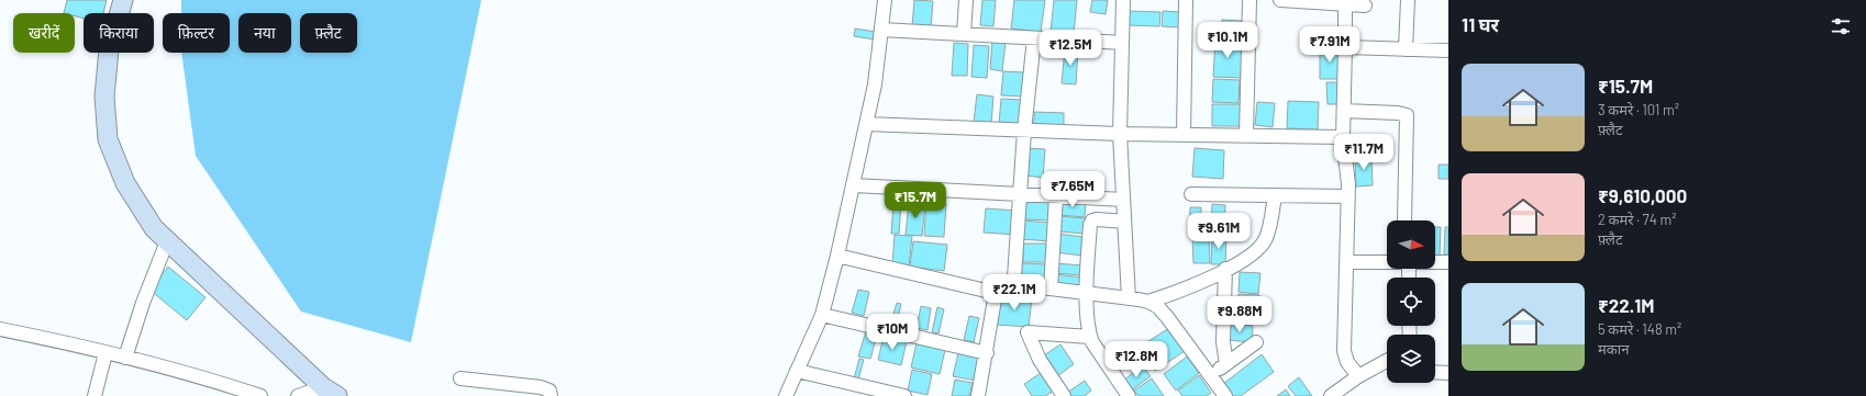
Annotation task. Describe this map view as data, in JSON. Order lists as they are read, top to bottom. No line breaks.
{"north":"right","page":{"heading":"11 घर","chip":["खरीदें","किराया","फ़िल्टर","नया","फ़्लैट"],"price":["₹10.1M","₹7.91M","₹12.5M","₹11.7M","₹7.65M","₹15.7M","₹9.61M","₹22.1M","₹9.88M","₹10M","₹12.8M"],"list":[{"name":"₹15.7M","note":"3 कमरे · 101 m² · फ़्लैट"},{"name":"₹9,610,000","note":"2 कमरे · 74 m² · फ़्लैट"},{"name":"₹22.1M","note":"5 कमरे · 148 m² · मकान"}]}}
